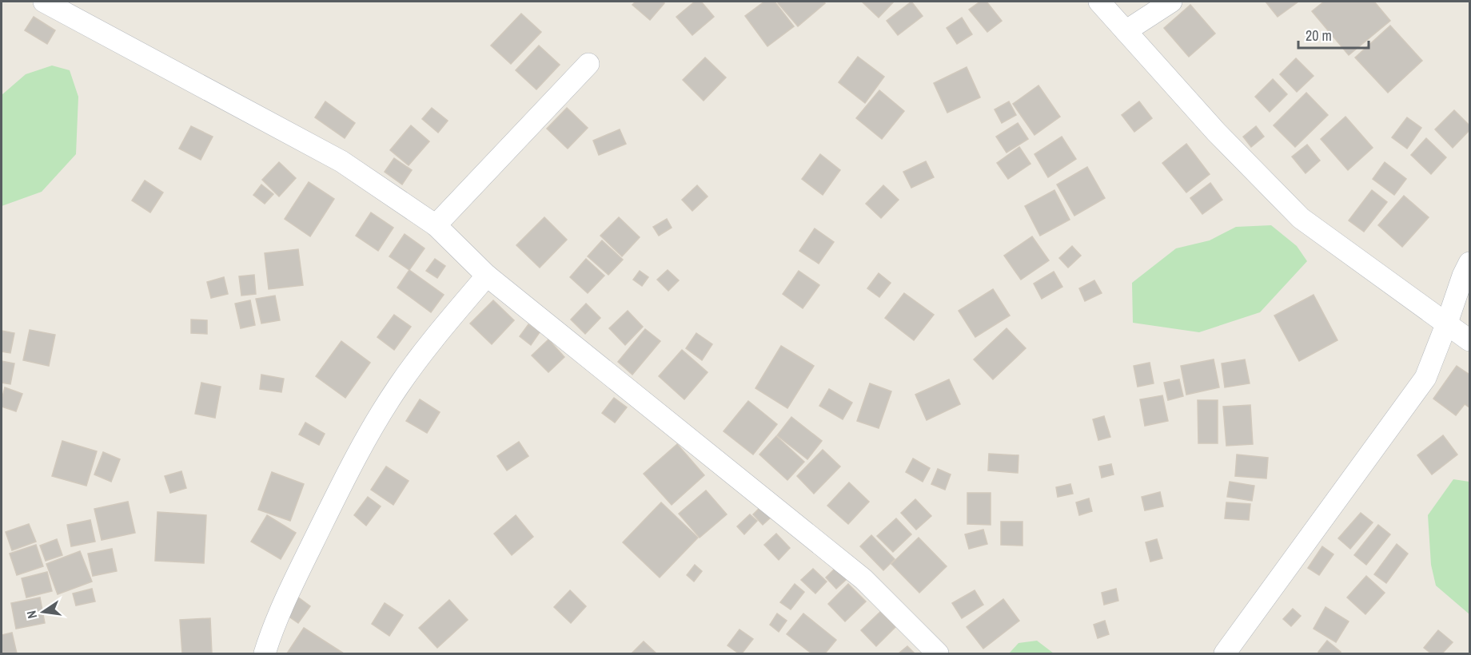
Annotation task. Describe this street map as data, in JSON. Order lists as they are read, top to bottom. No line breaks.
{"scale_bar":"20 m","north":"left"}
